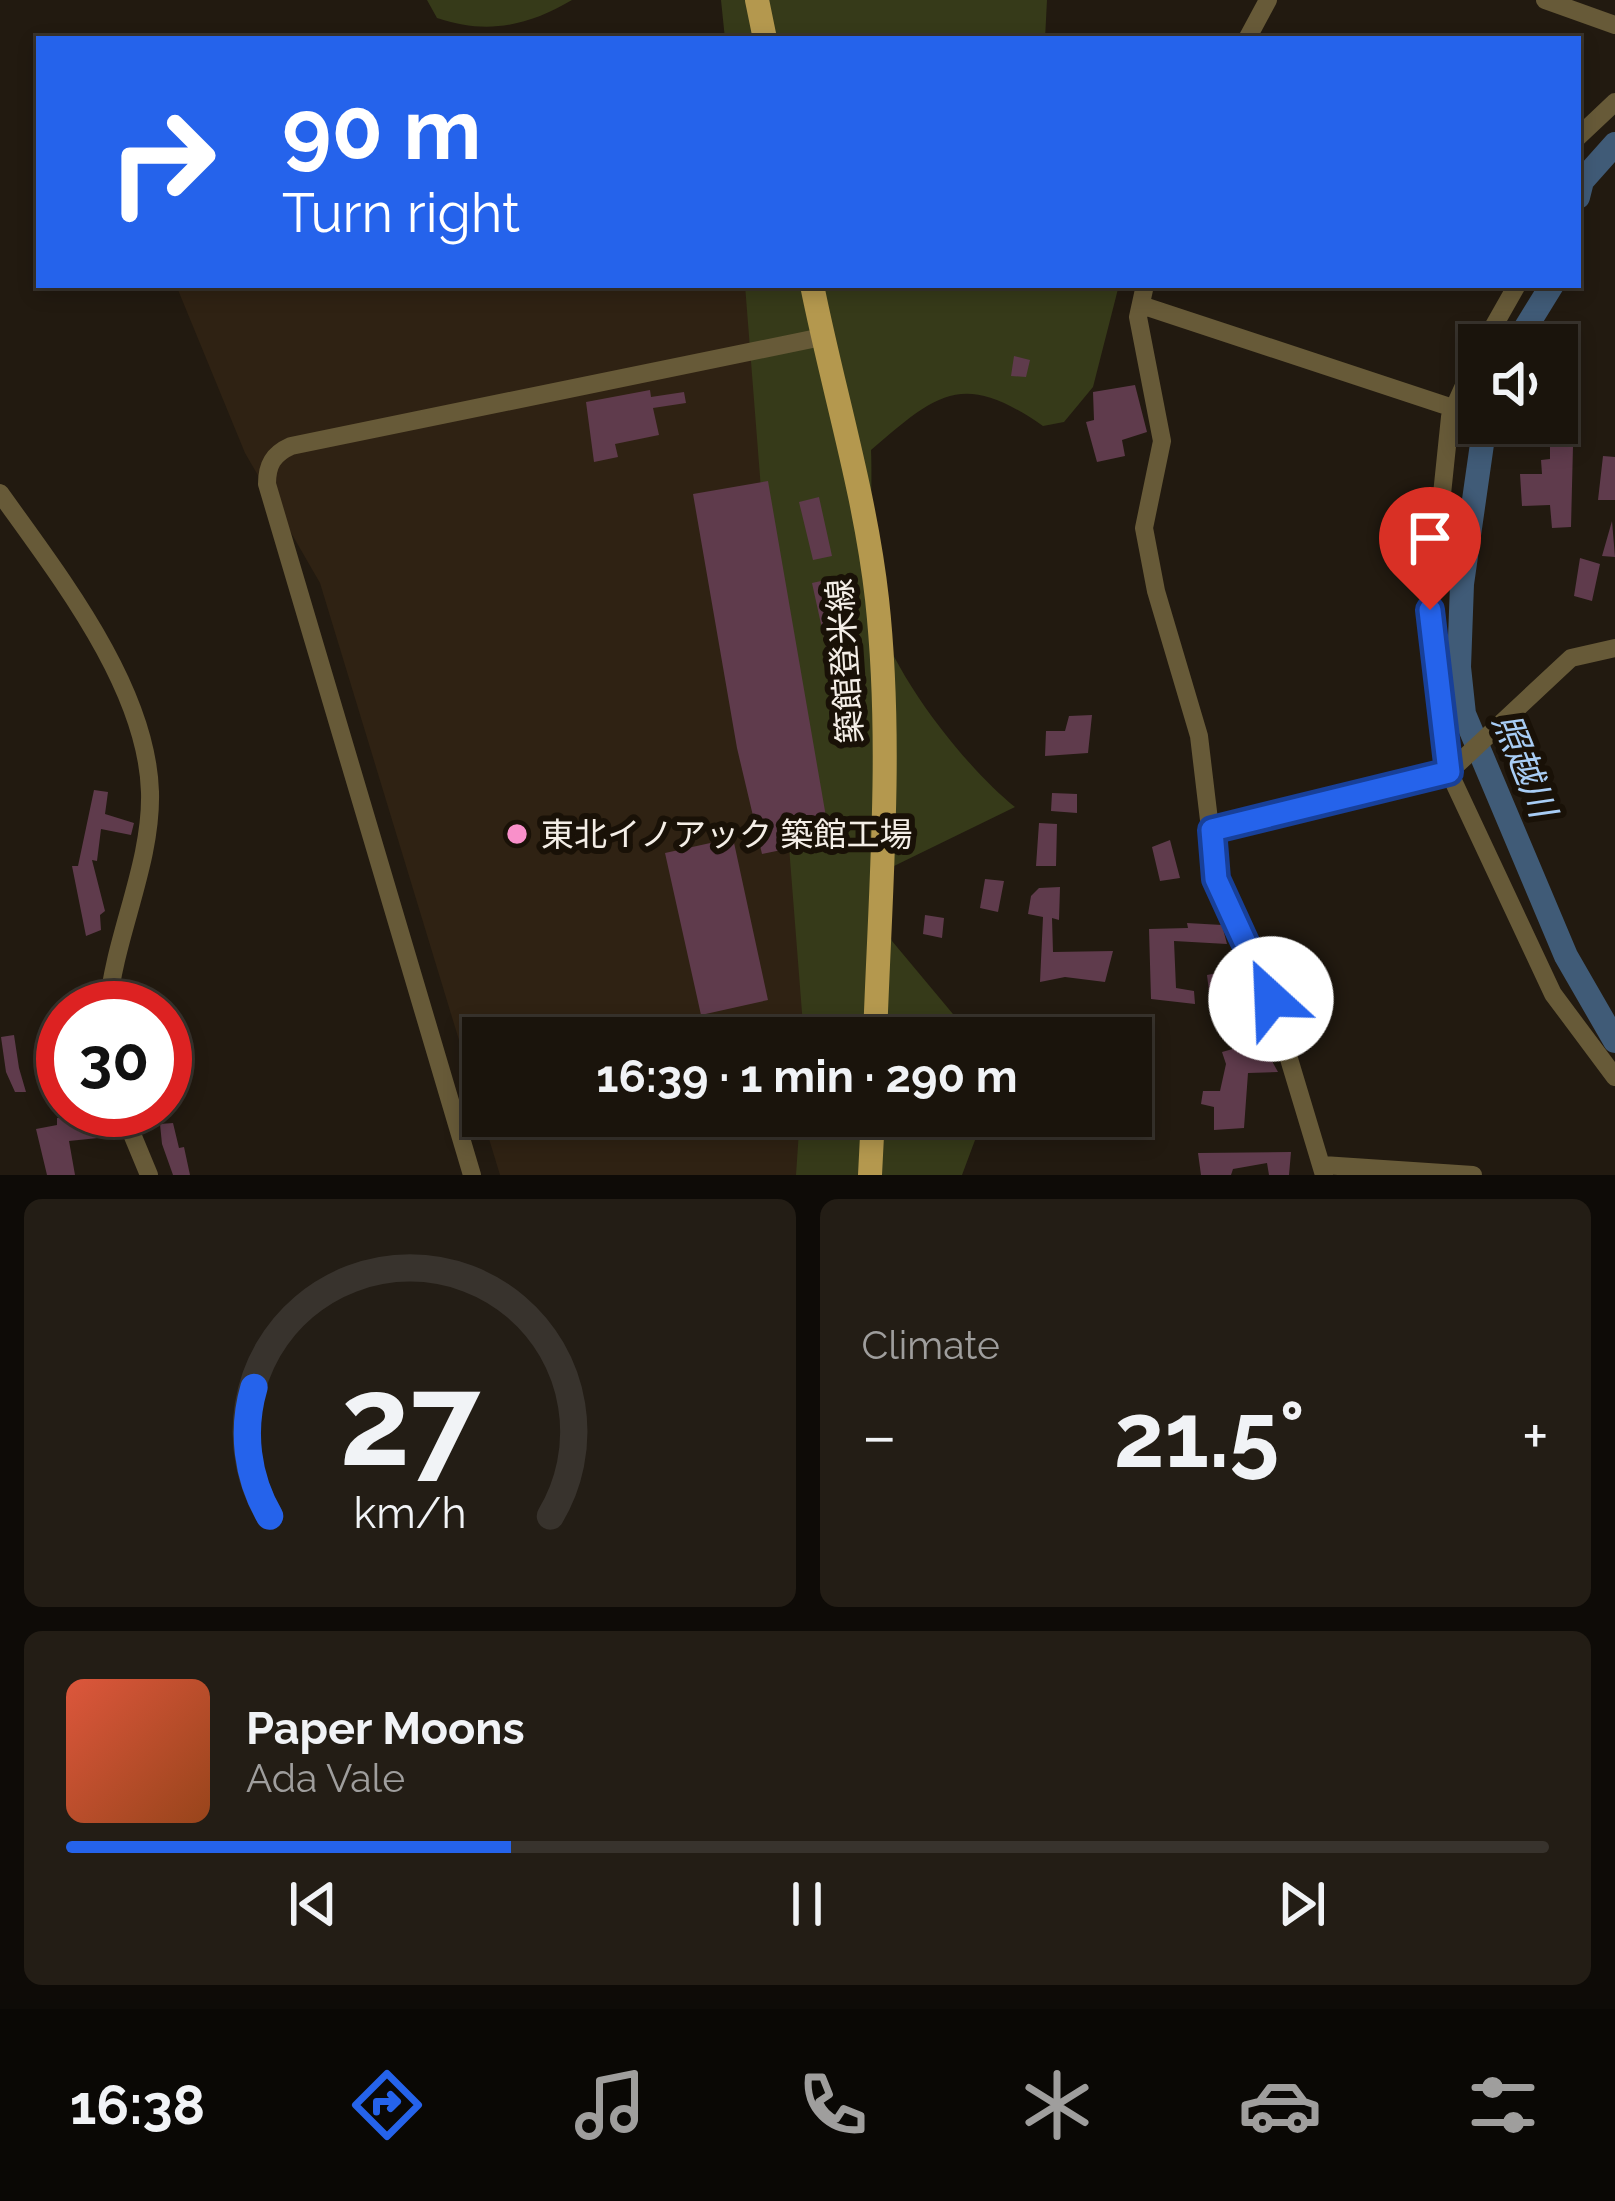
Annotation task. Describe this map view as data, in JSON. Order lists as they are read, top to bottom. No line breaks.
{"streets":{"main road":["築館登米線"]},"water":["照越川"],"places":["東北イノアック 築館工場"],"page":{"turn":["90 m","Turn right"],"limit":"30","trip":"16:39 · 1 min · 290 m","tile":"Climate","heat":["−","21.5°","+"],"song":["Paper Moons","Ada Vale"],"tabs":"16:38","gauge":["27","km/h"]}}
